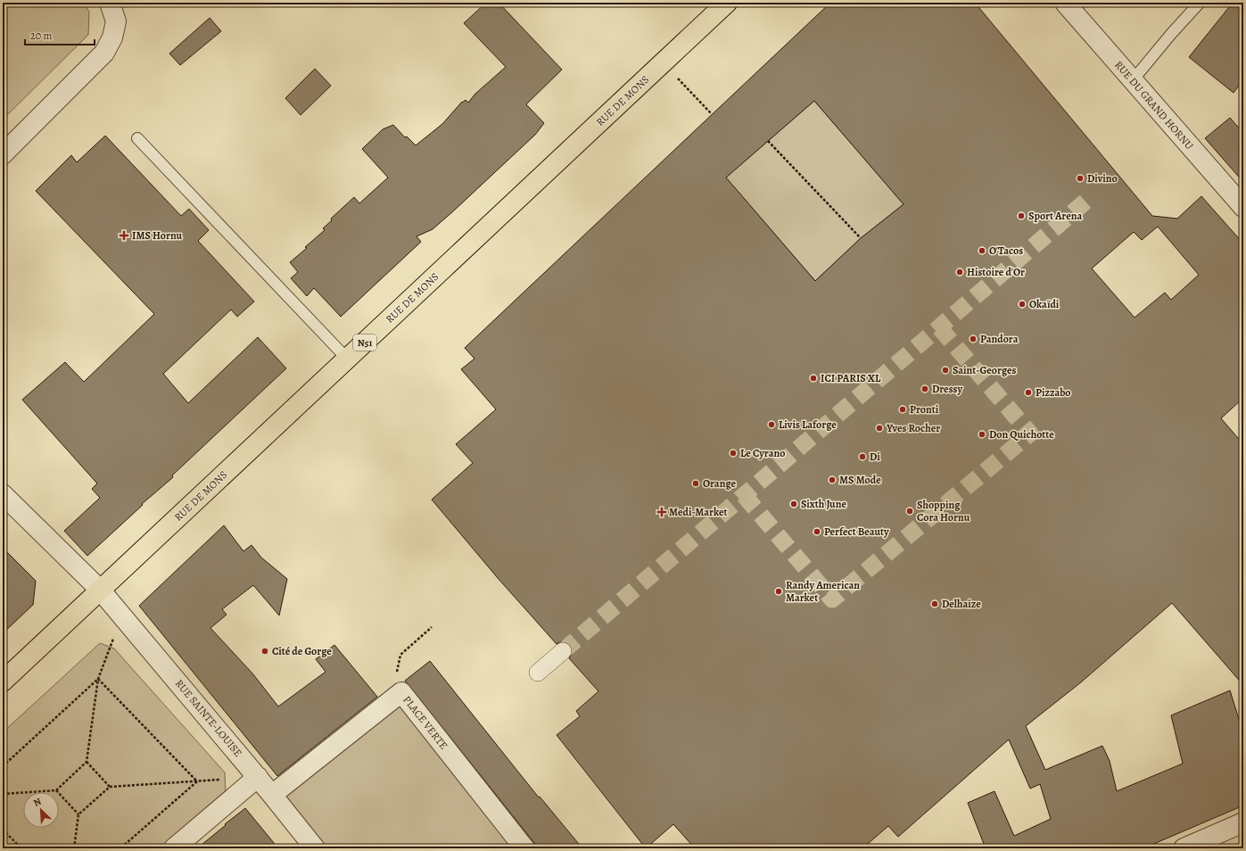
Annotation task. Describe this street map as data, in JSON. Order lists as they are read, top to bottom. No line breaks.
{"streets":{"main road":["RUE DE MONS","N51"],"street":["RUE DU GRAND HORNU","RUE SAINTE-LOUISE","PLACE VERTE"]},"crossings":[["RUE DE MONS","RUE SAINTE-LOUISE"],["RUE SAINTE-LOUISE","PLACE VERTE"]],"places":{"other":["Divino","Sport Arena","O'Tacos","Histoire d'Or","Okaïdi","Pandora","Saint-Georges","ICI PARIS XL","Dressy","Pizzabo","Pronti","Livis Laforge","Yves Rocher","Don Quichotte","Le Cyrano","Di","MS Mode","Orange","Sixth June","Shopping Cora Hornu","Perfect Beauty","Randy American Market","Delhaize","Cité de Gorge"],"health":["IMS Hornu","Medi-Market"]},"scale_bar":"20 m","north":"top left"}
